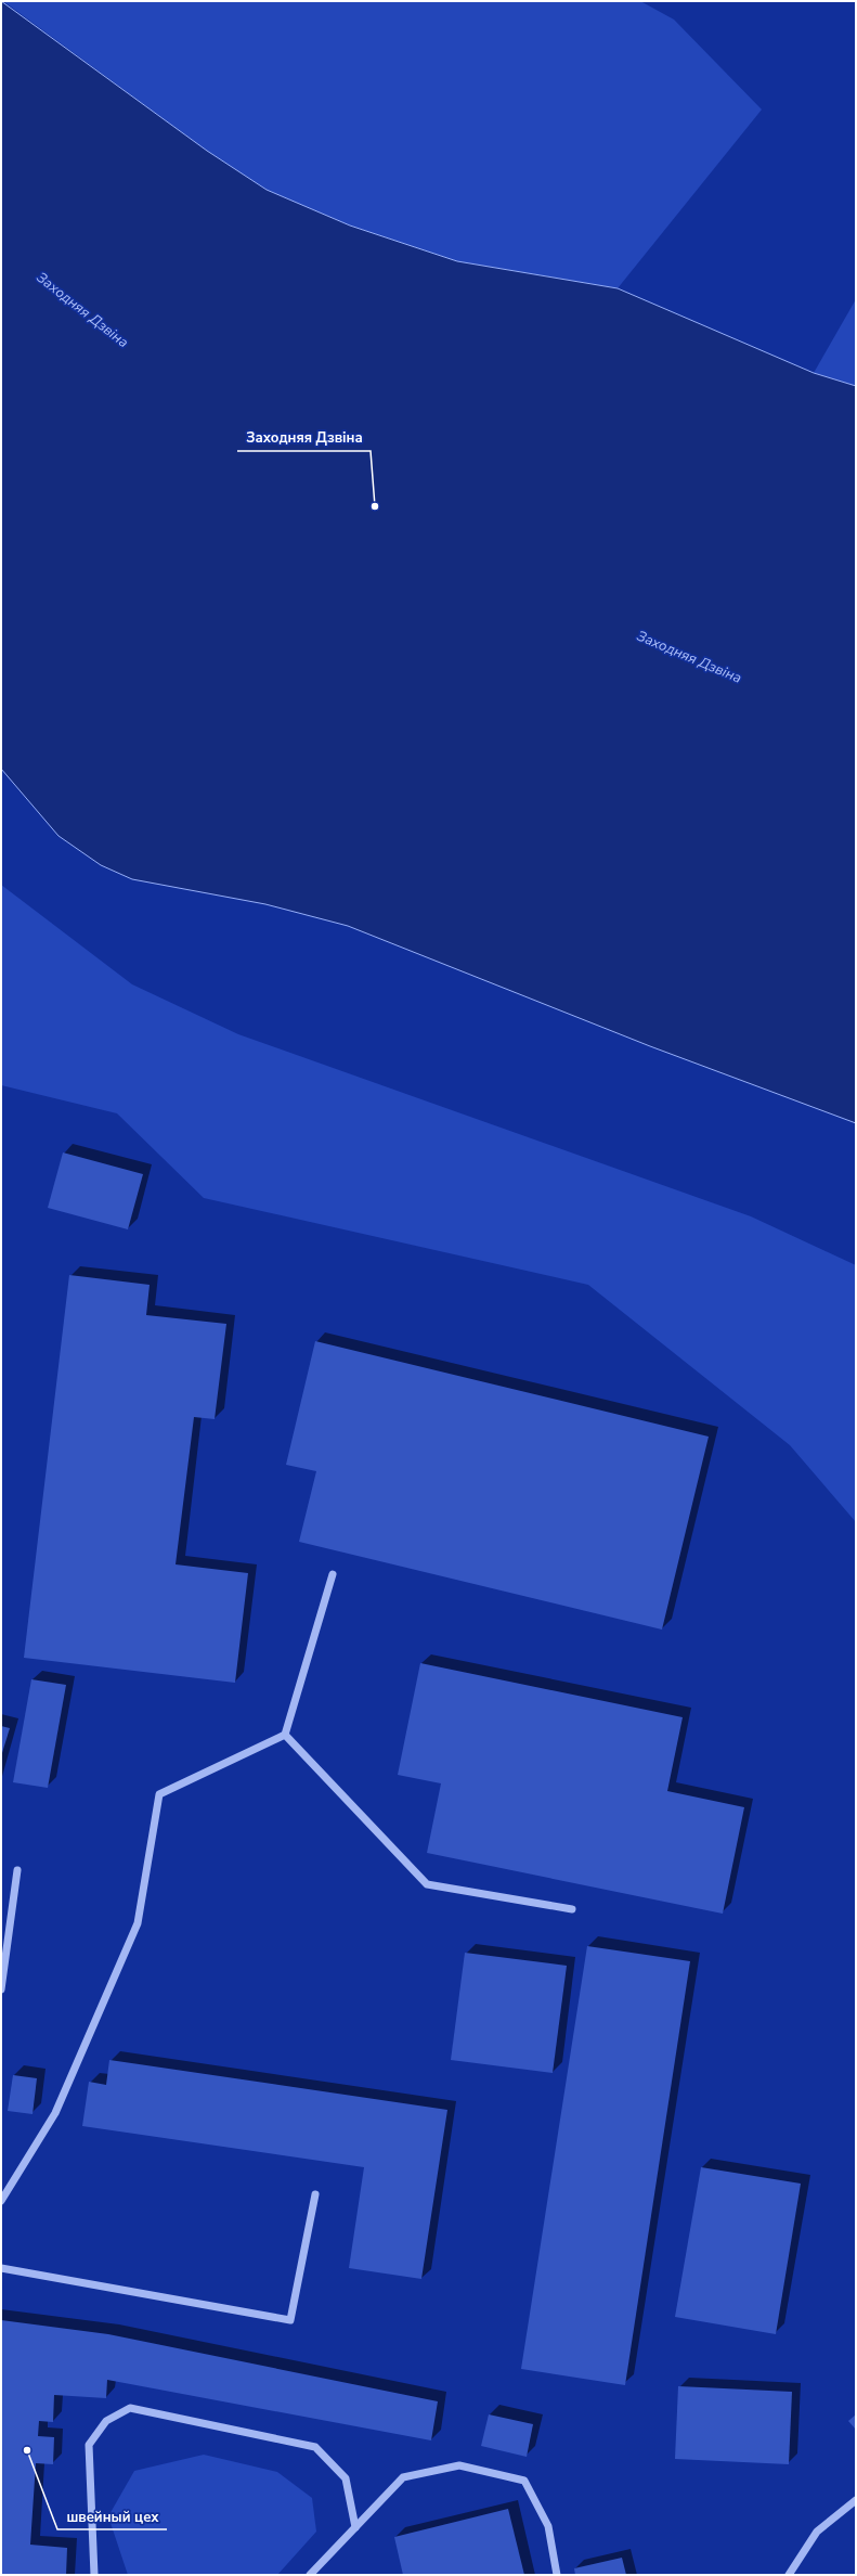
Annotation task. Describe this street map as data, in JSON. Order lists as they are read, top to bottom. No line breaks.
{"water":["Заходняя Дзвіна"],"places":["Заходняя Дзвіна","швейный цех"]}
